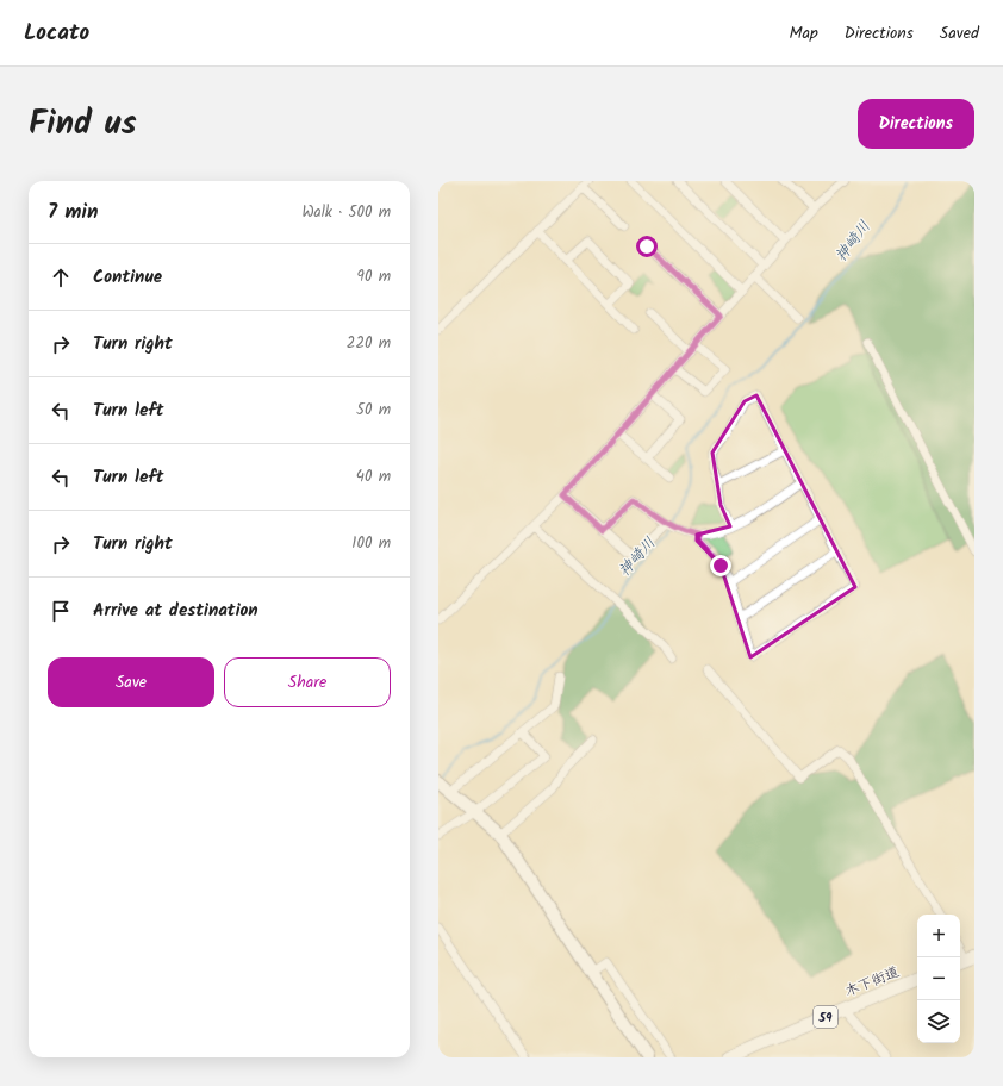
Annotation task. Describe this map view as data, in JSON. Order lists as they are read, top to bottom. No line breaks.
{"streets":{"main road":["木下街道","59"]},"water":["神崎川"],"page":{"header":"Locato","nav":["Map","Directions","Saved"],"title":"Find us","buttons":["Directions",["Save","Share"]],"heading":["7 min","Walk · 500 m"],"list":[["Continue","90 m"],["Turn right","220 m"],["Turn left","50 m"],["Turn left","40 m"],["Turn right","100 m"],"Arrive at destination"],"map_buttons":["+","−"]}}
